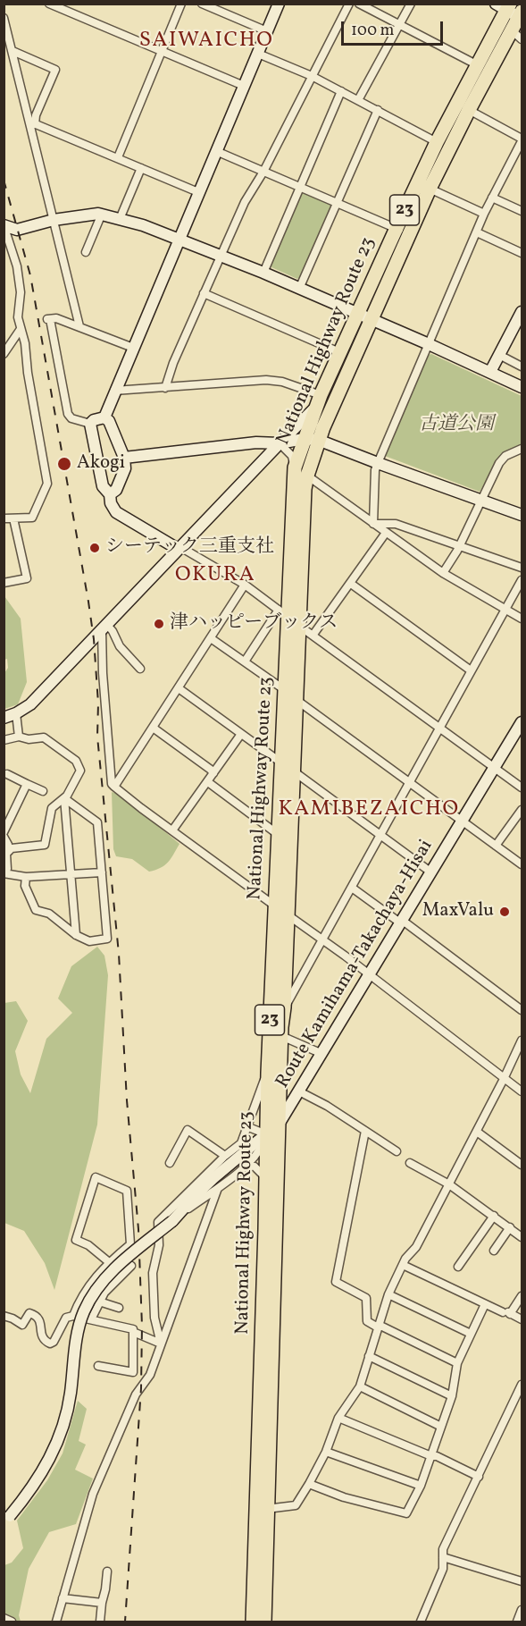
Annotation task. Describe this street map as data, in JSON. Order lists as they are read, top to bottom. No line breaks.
{"streets":{"highway":["23","National Highway Route 23"],"main road":["Route Kamihama-Takachaya-Hisai"]},"crossings":[["National Highway Route 23","Route Kamihama-Takachaya-Hisai"]],"districts":["SAIWAICHO","OKURA","KAMIBEZAICHO"],"parks":["古道公園"],"places":["Akogi","シーテック三重支社","津ハッピーブックス","MaxValu"],"scale_bar":"100 m"}
